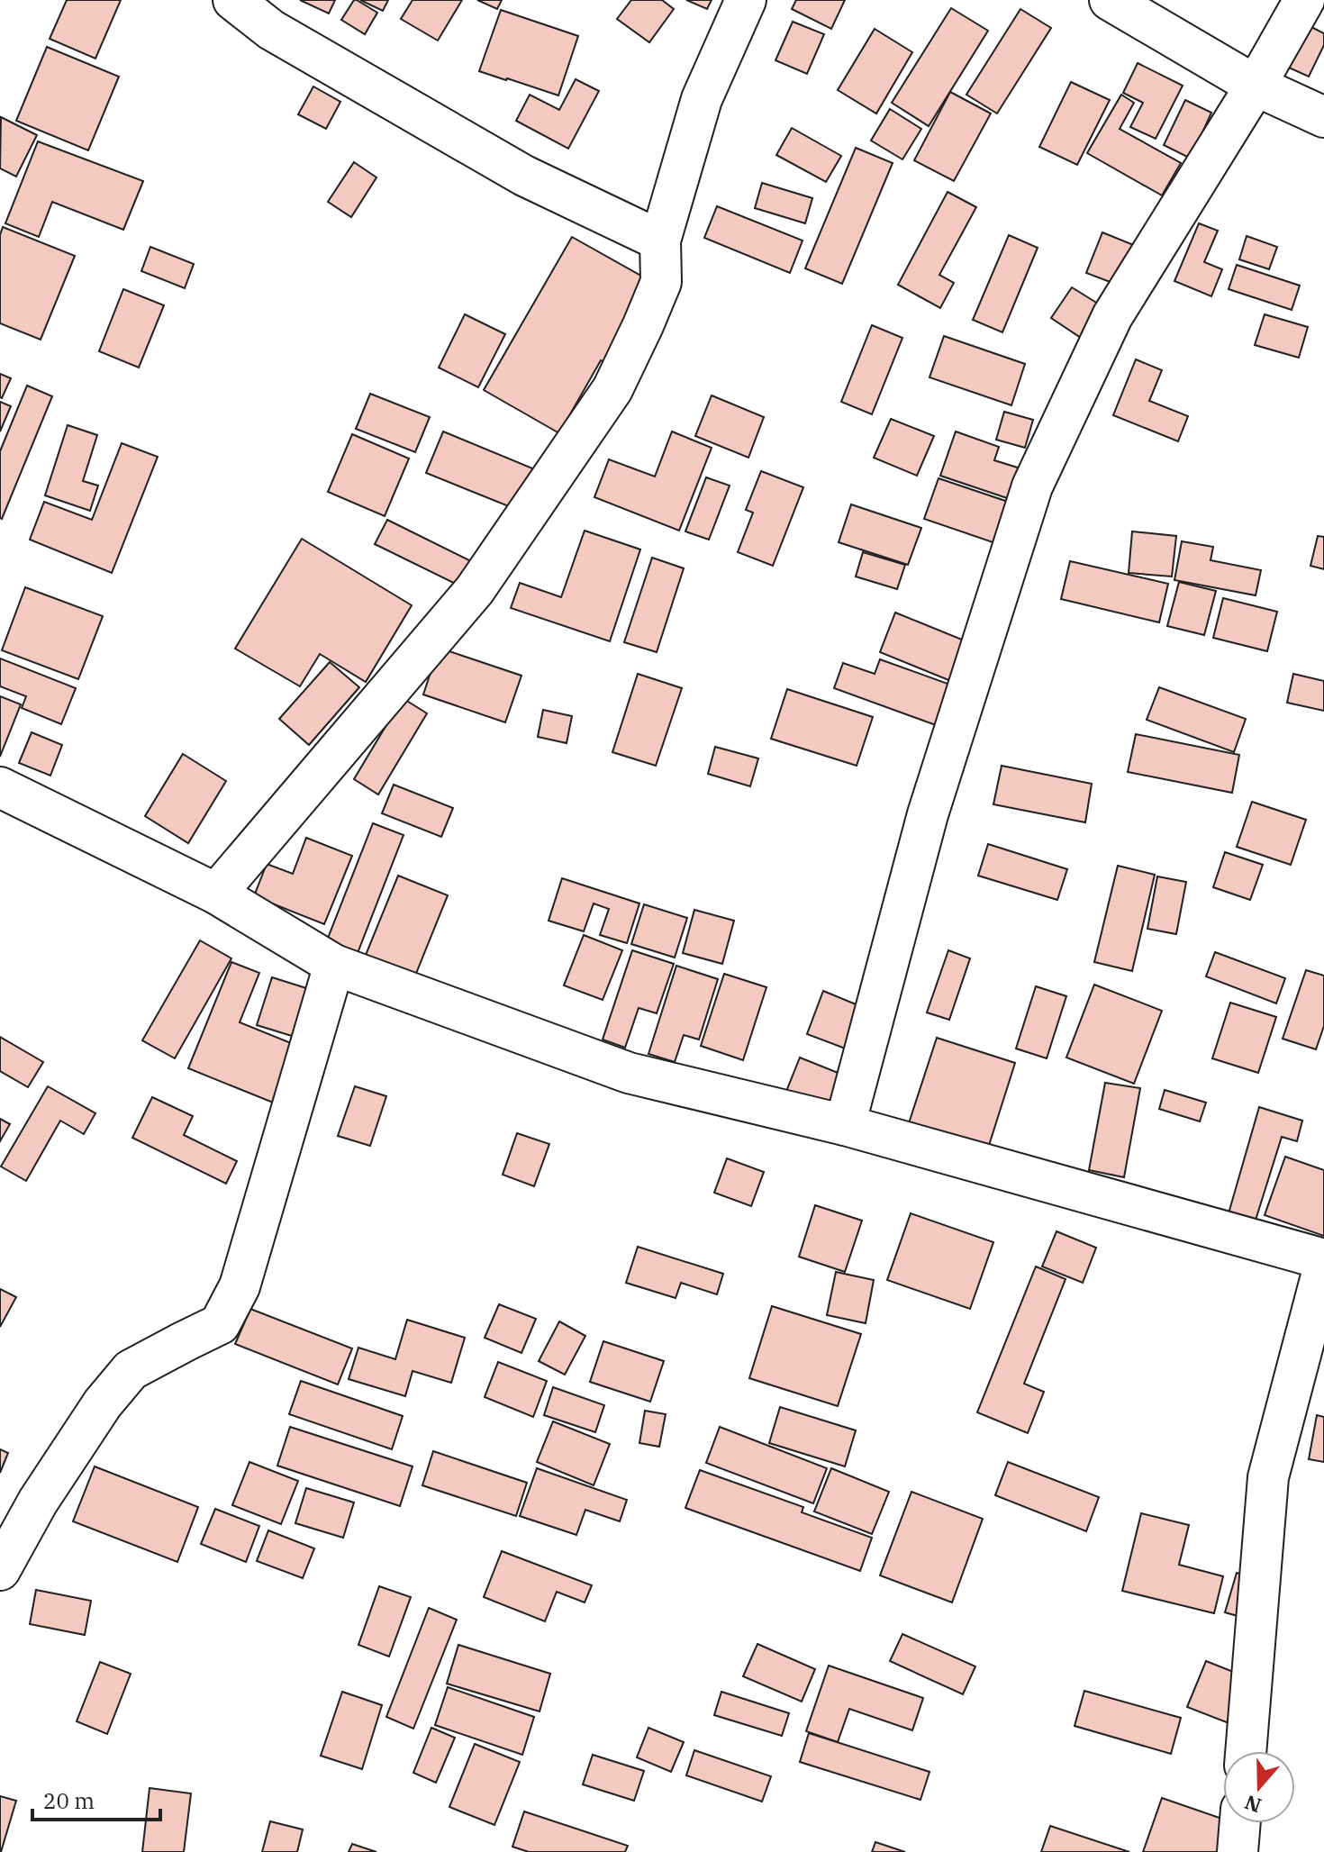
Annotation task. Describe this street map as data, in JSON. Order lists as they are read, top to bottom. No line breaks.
{"scale_bar":"20 m","north":"bottom"}
